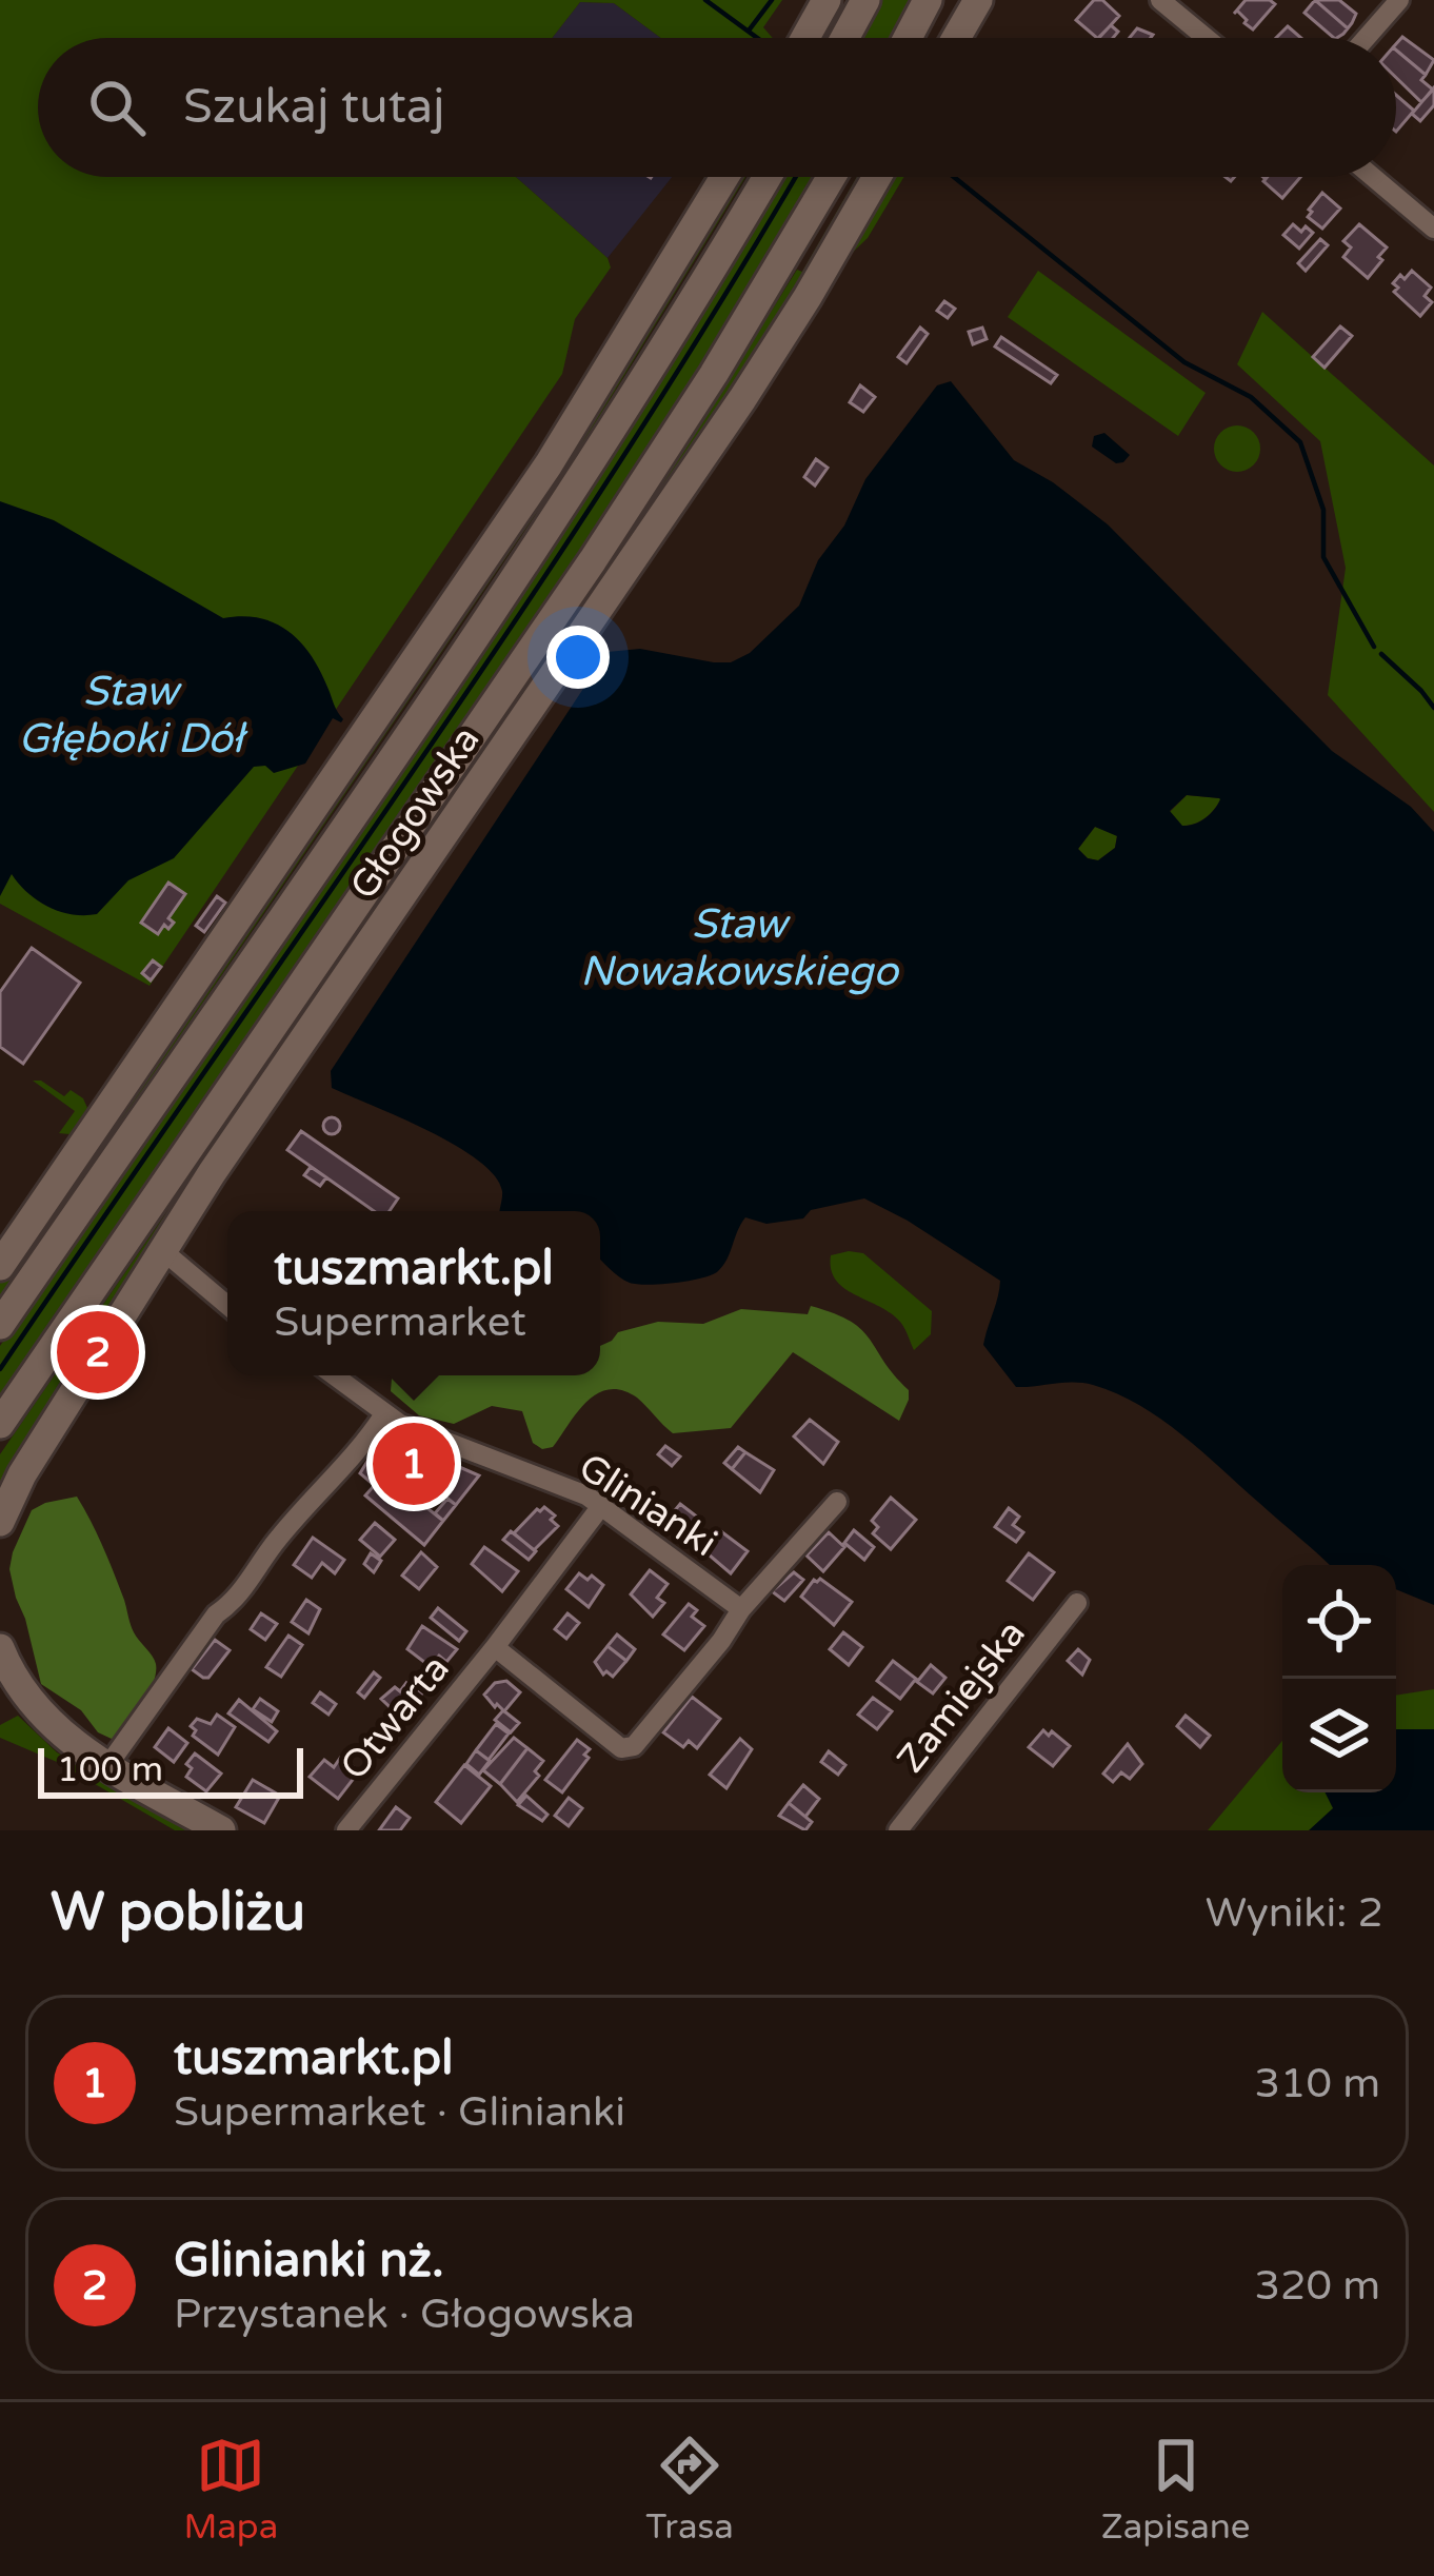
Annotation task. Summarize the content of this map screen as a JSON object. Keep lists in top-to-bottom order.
{
  "streets": {
    "street": [
      "Głogowska",
      "Glinianki",
      "Zamiejska",
      "Otwarta"
    ]
  },
  "crossings": [
    ["Glinianki", "Otwarta"]
  ],
  "water": ["Staw Głęboki Dół", "Staw Nowakowskiego"],
  "scale_bar": "100 m",
  "page": {
    "search": "Szukaj tutaj",
    "popup": ["tuszmarkt.pl", "Supermarket"],
    "pins": ["2", "1"],
    "scale": "100 m",
    "heading": ["W pobliżu", "Wyniki: 2"],
    "list": [
      {
        "mark": "1",
        "name": "tuszmarkt.pl",
        "note": "Supermarket · Glinianki",
        "value": "310 m"
      },
      {
        "mark": "2",
        "name": "Glinianki nż.",
        "note": "Przystanek · Głogowska",
        "value": "320 m"
      }
    ],
    "nav": ["Mapa", "Trasa", "Zapisane"]
  }
}
